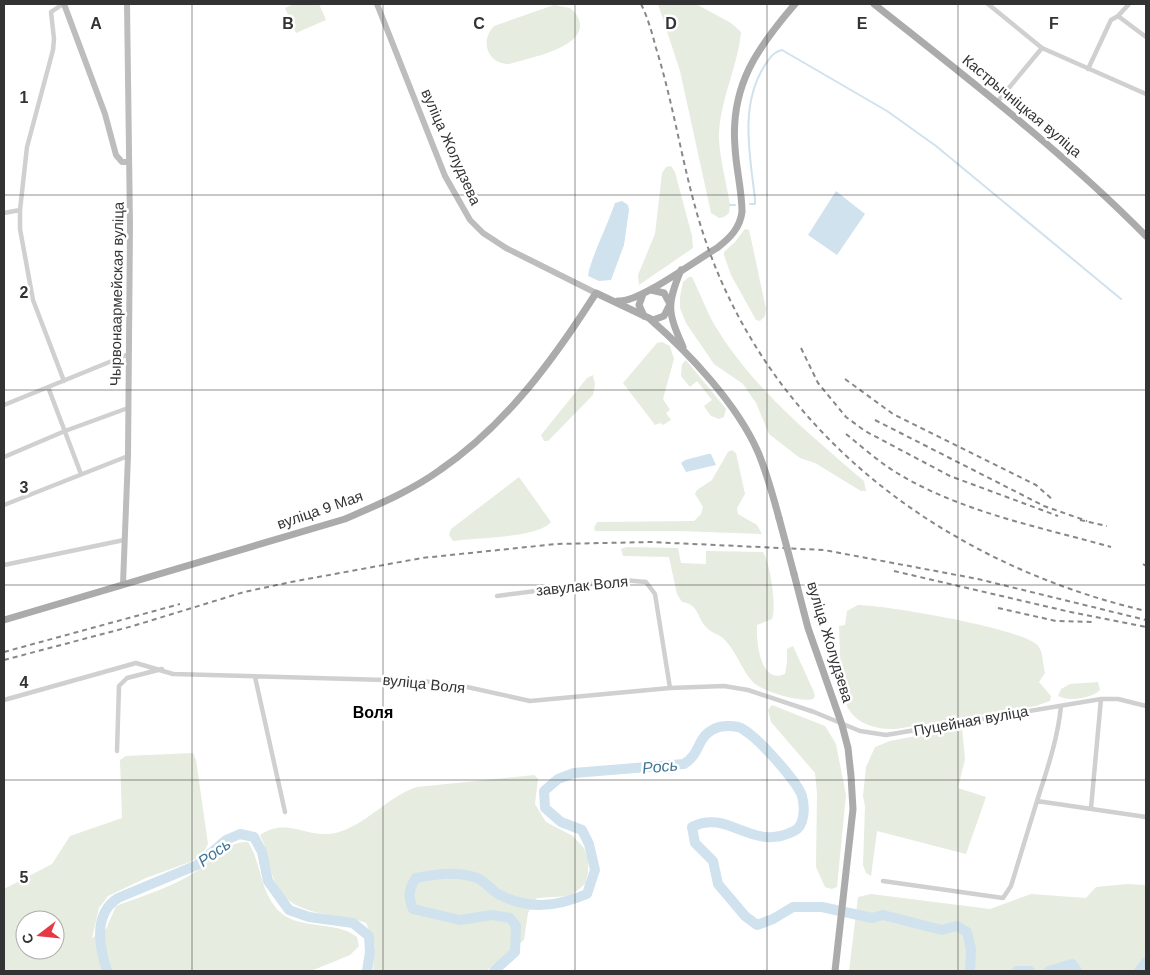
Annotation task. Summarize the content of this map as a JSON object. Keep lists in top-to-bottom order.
{
  "streets": {
    "main road": ["Кастрычніцкая вуліца", "вуліца Жолудзева", "вуліца 9 Мая"],
    "street": [
      "Чырвонаармейская вуліца",
      "завулак Воля",
      "вуліца Воля",
      "Пуцейная вуліца"
    ]
  },
  "crossings": [
    ["вуліца Жолудзева", "вуліца 9 Мая"],
    ["вуліца Жолудзева", "вуліца Воля"],
    ["вуліца Жолудзева", "Пуцейная вуліца"],
    ["Чырвонаармейская вуліца", "вуліца 9 Мая"],
    ["завулак Воля", "вуліца Воля"],
    ["вуліца Воля", "Пуцейная вуліца"]
  ],
  "districts": ["Воля"],
  "water": ["Рось"],
  "north": "left",
  "grid": {
    "columns": [
      "A",
      "B",
      "C",
      "D",
      "E",
      "F"
    ],
    "rows": [
      "1",
      "2",
      "3",
      "4",
      "5"
    ]
  }
}
